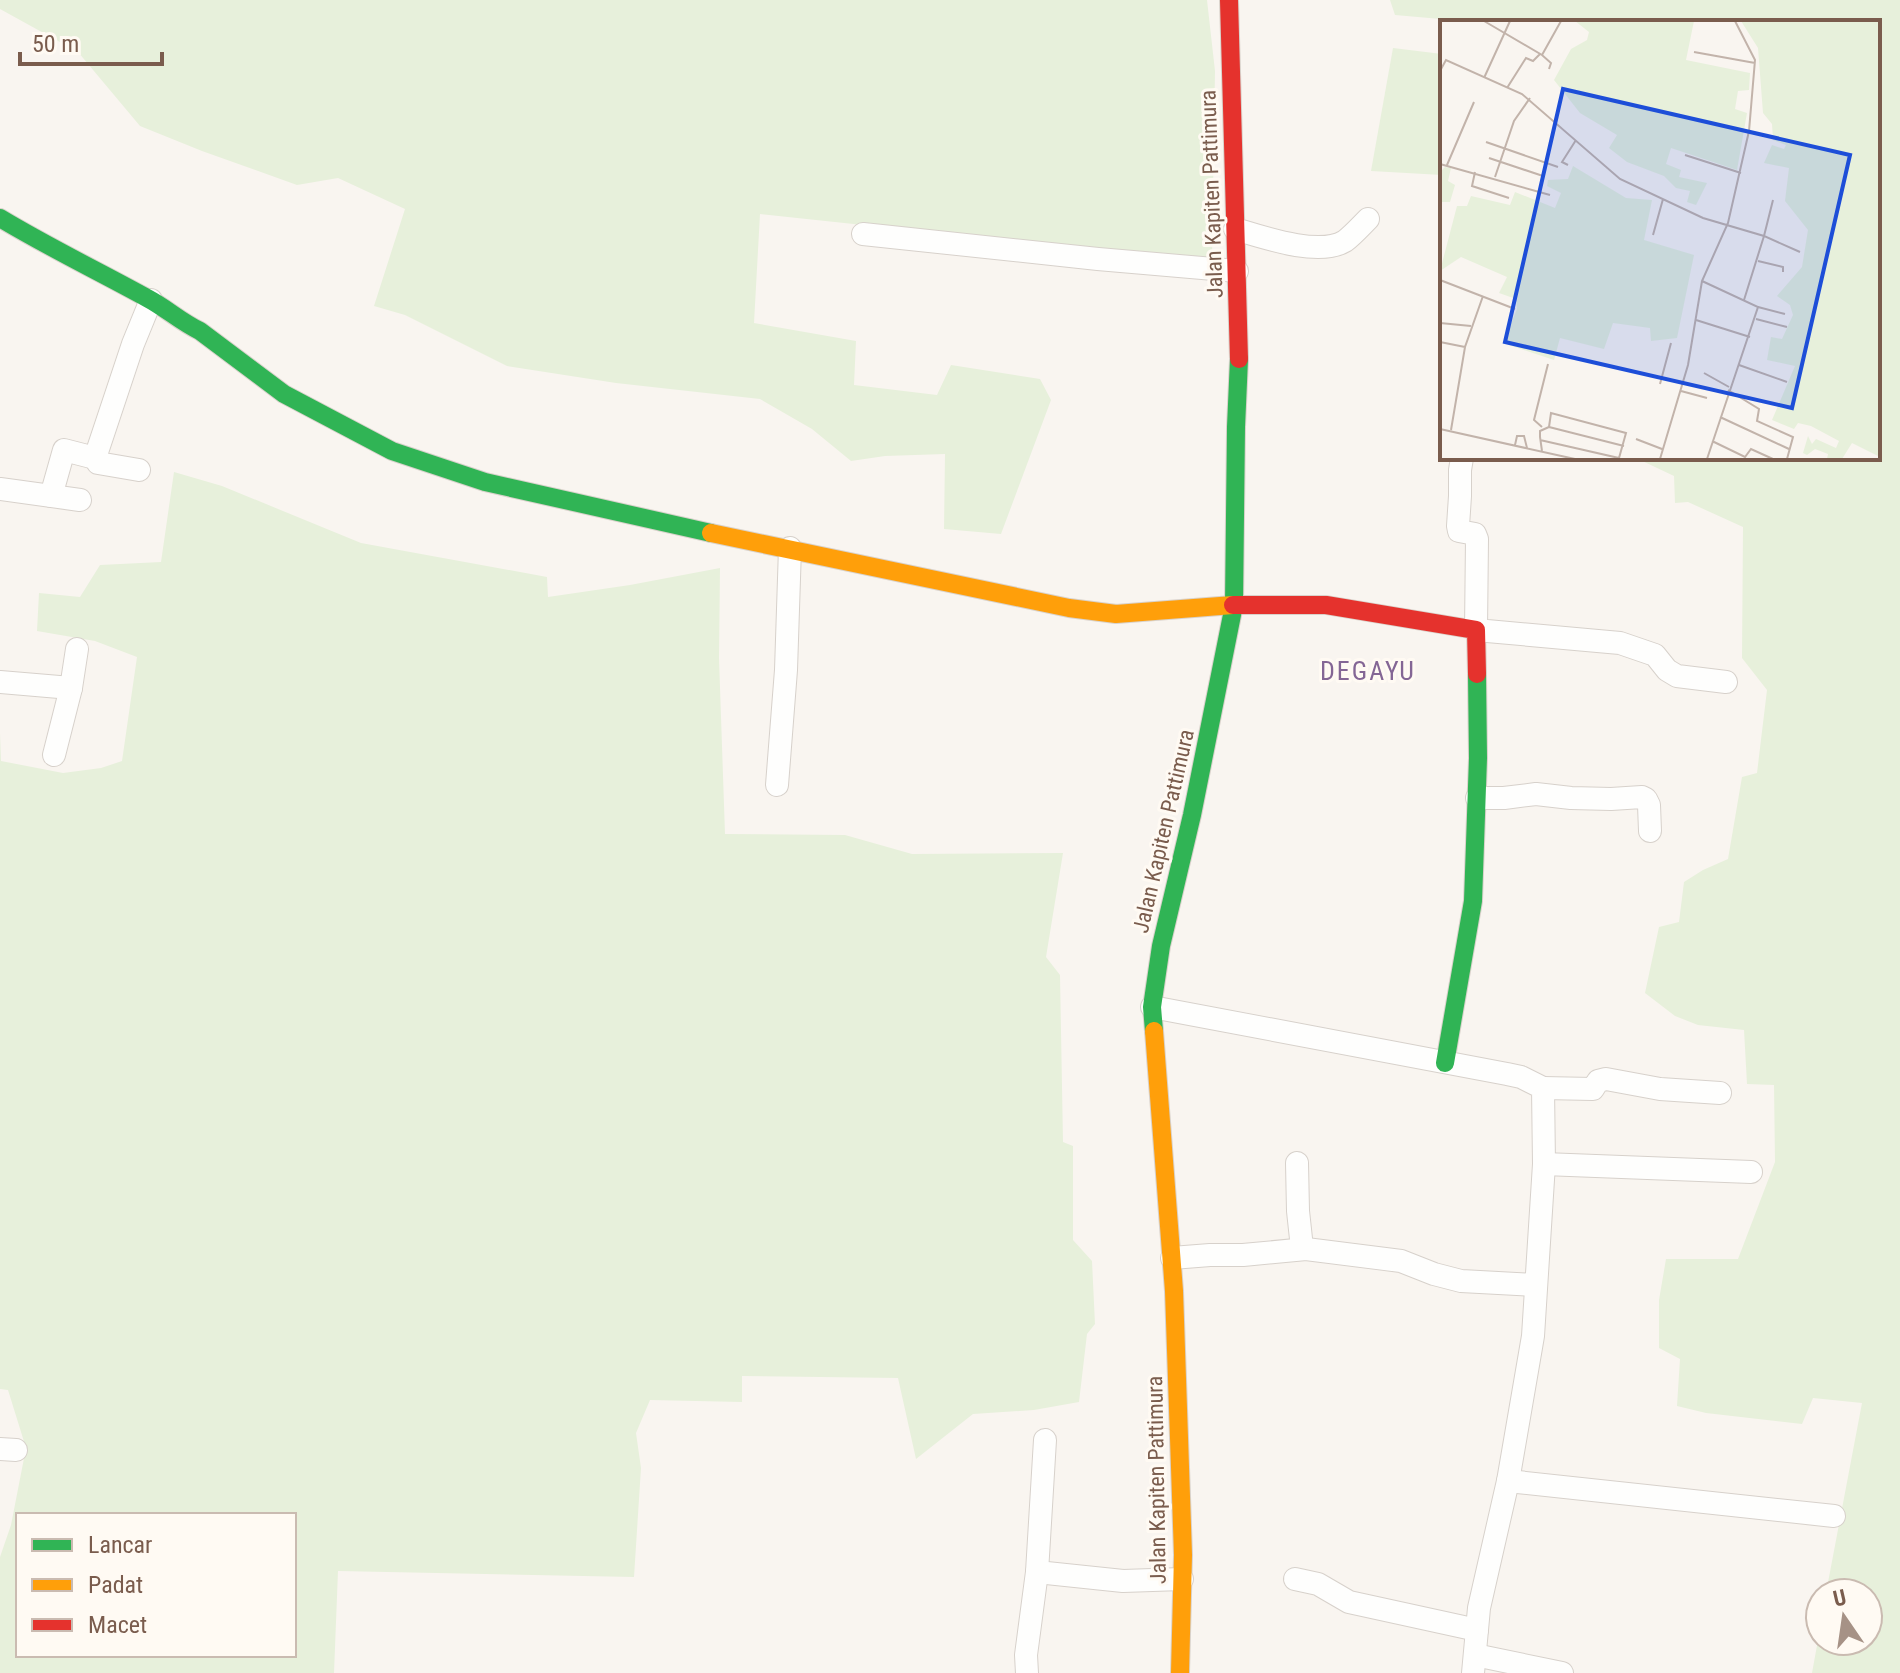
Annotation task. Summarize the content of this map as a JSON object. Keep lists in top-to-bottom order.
{
  "streets": {
    "street": ["Jalan Kapiten Pattimura"]
  },
  "districts": ["DEGAYU"],
  "legend": ["Lancar", "Padat", "Macet"],
  "scale_bar": "50 m",
  "north": "top"
}
